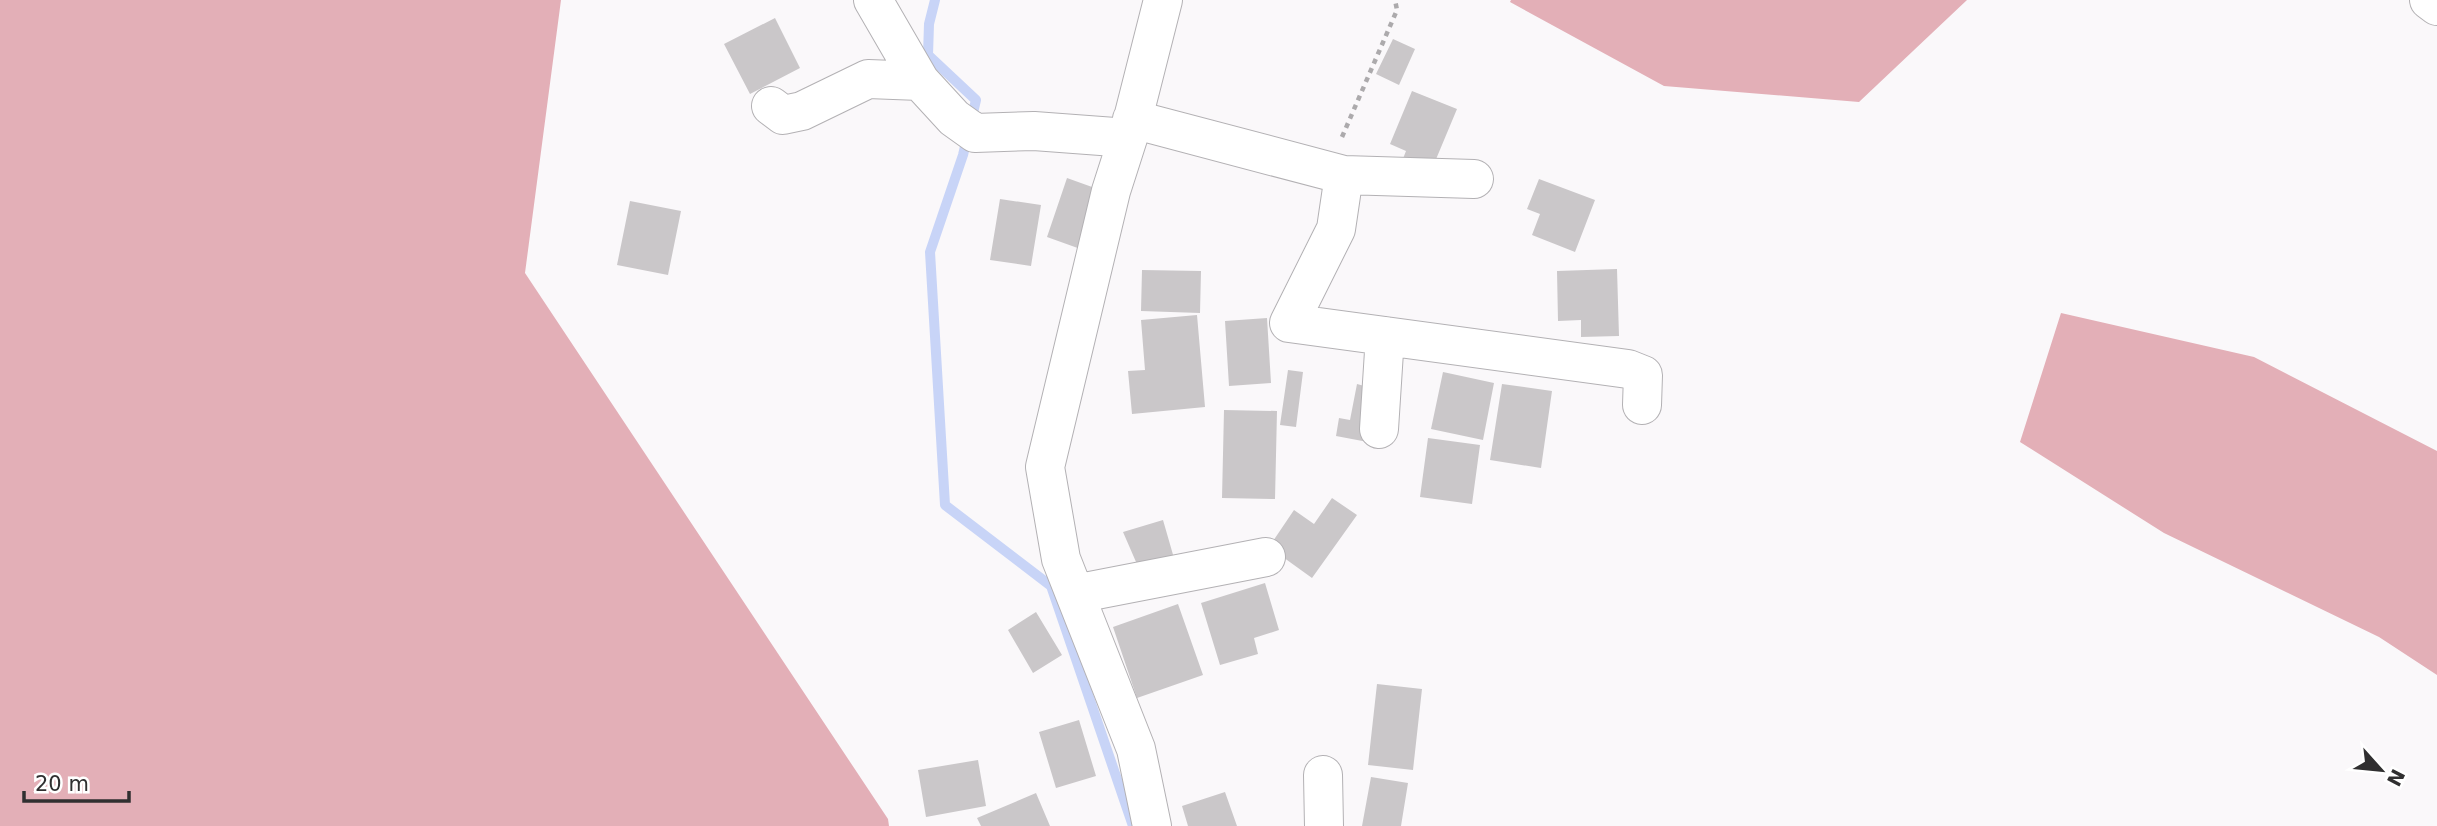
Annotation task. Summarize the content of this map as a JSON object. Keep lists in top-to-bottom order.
{
  "scale_bar": "20 m",
  "north": "bottom right"
}
